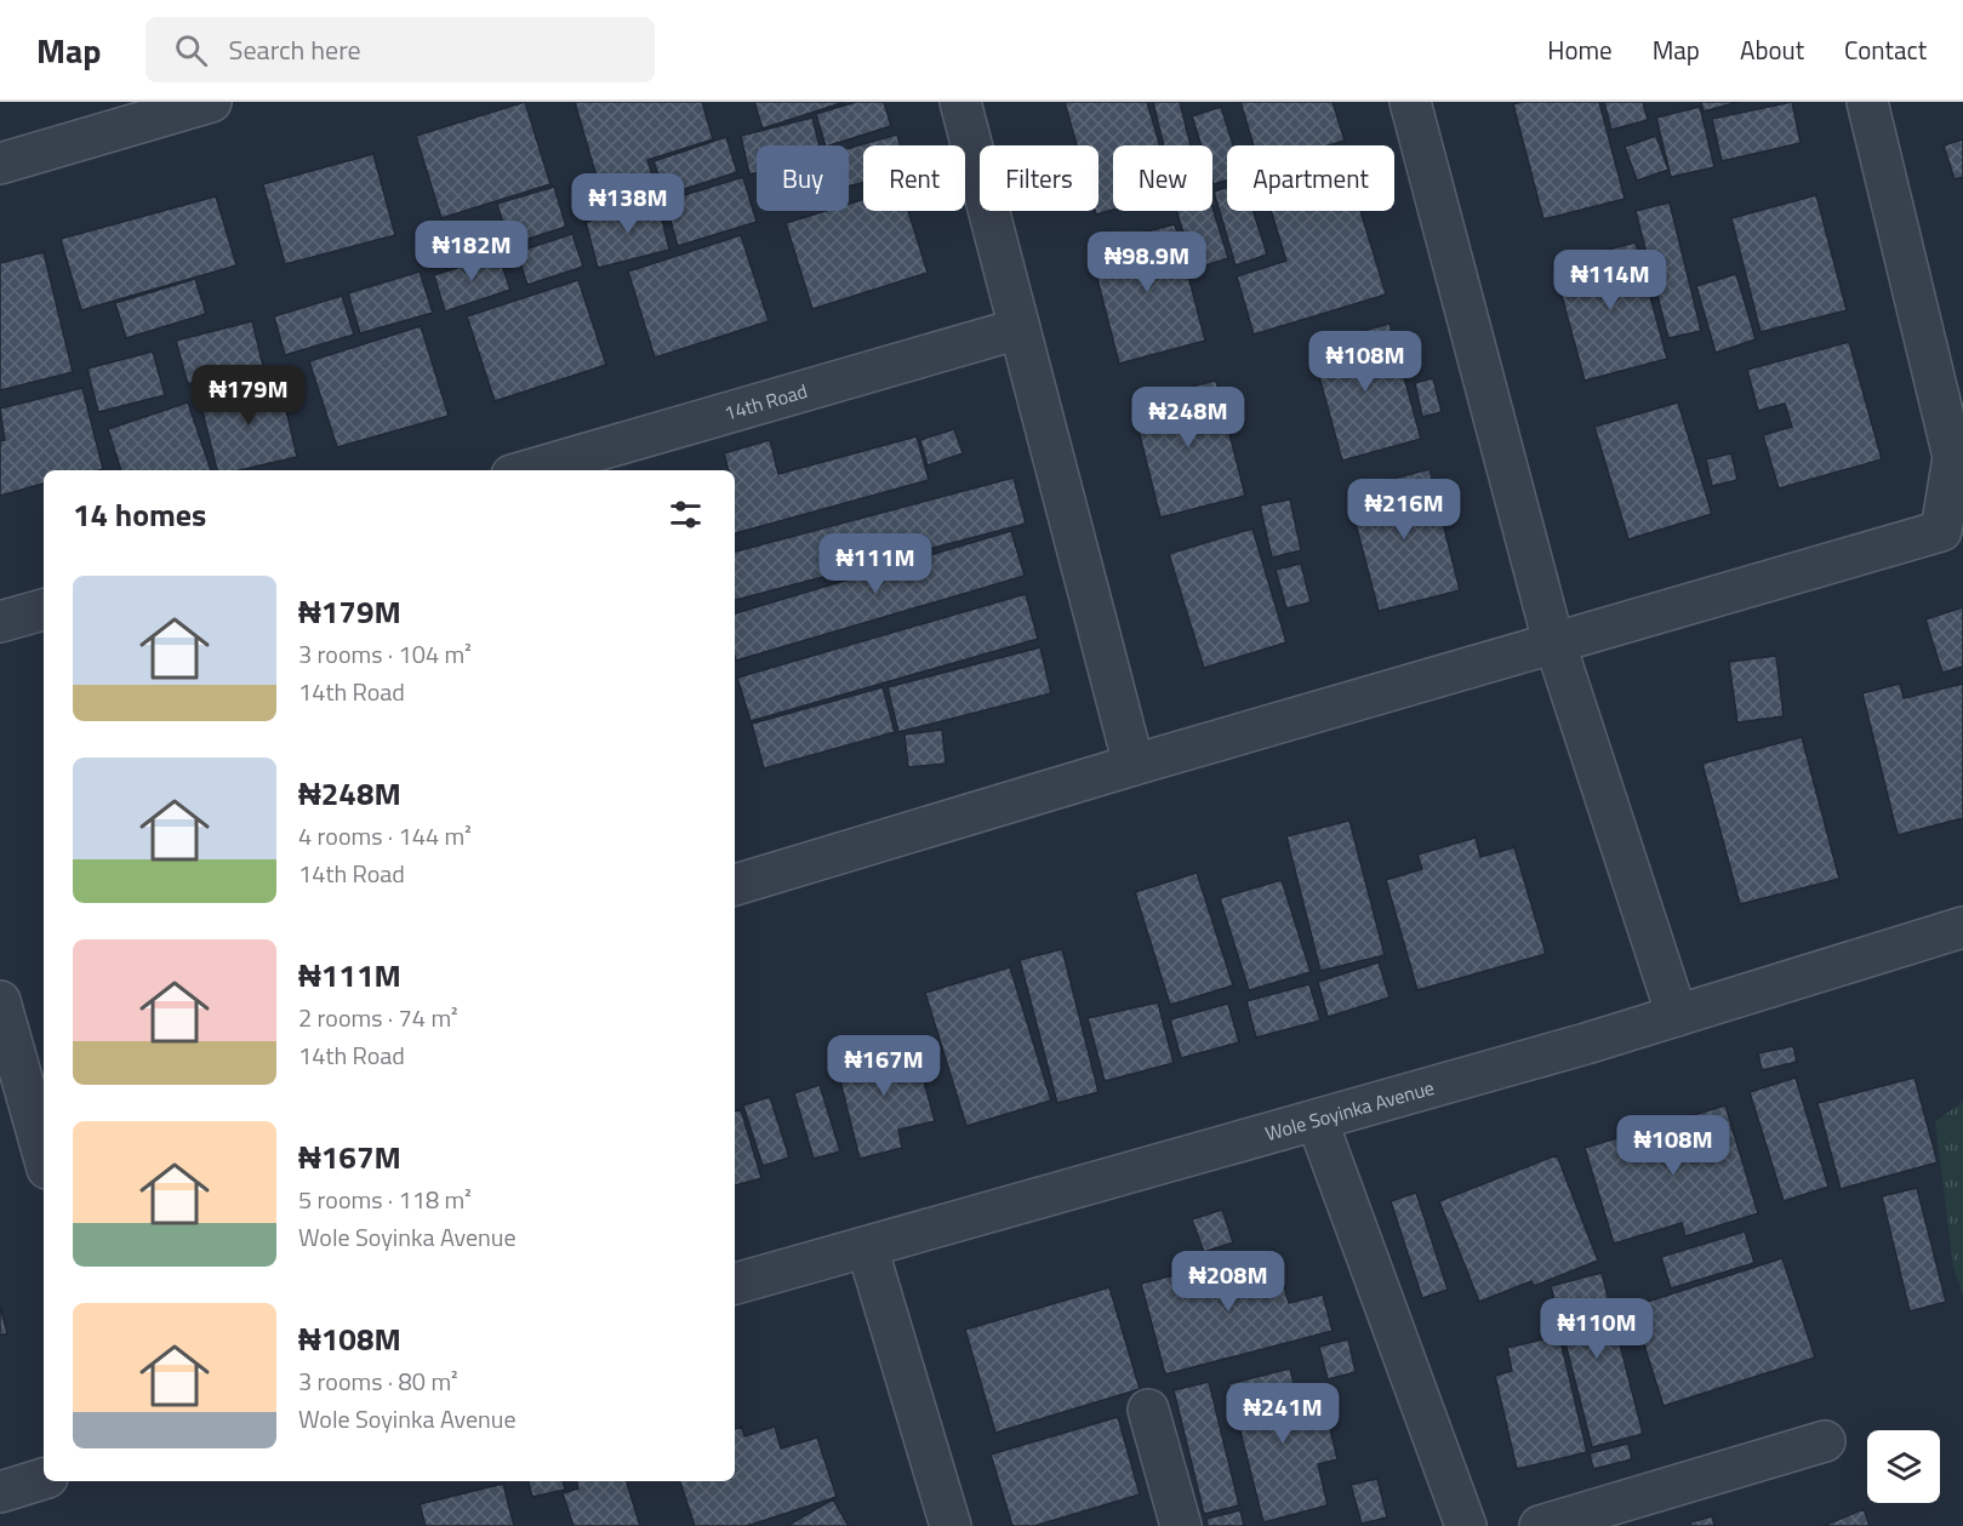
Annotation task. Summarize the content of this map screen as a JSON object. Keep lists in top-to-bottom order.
{
  "streets": {
    "street": ["14th Road", "Wole Soyinka Avenue"]
  },
  "page": {
    "header": "Map",
    "search": "Search here",
    "nav": [
      "Home",
      "Map",
      "About",
      "Contact"
    ],
    "chip": [
      "Buy",
      "Rent",
      "Filters",
      "New",
      "Apartment"
    ],
    "price": [
      "₦138M",
      "₦182M",
      "₦98.9M",
      "₦114M",
      "₦108M",
      "₦179M",
      "₦248M",
      "₦216M",
      "₦111M",
      "₦167M",
      "₦108M",
      "₦208M",
      "₦110M",
      "₦241M"
    ],
    "heading": "14 homes",
    "list": [
      {
        "name": "₦179M",
        "note": "3 rooms · 104 m² · 14th Road"
      },
      {
        "name": "₦248M",
        "note": "4 rooms · 144 m² · 14th Road"
      },
      {
        "name": "₦111M",
        "note": "2 rooms · 74 m² · 14th Road"
      },
      {
        "name": "₦167M",
        "note": "5 rooms · 118 m² · Wole Soyinka Avenue"
      },
      {
        "name": "₦108M",
        "note": "3 rooms · 80 m² · Wole Soyinka Avenue"
      }
    ]
  }
}
